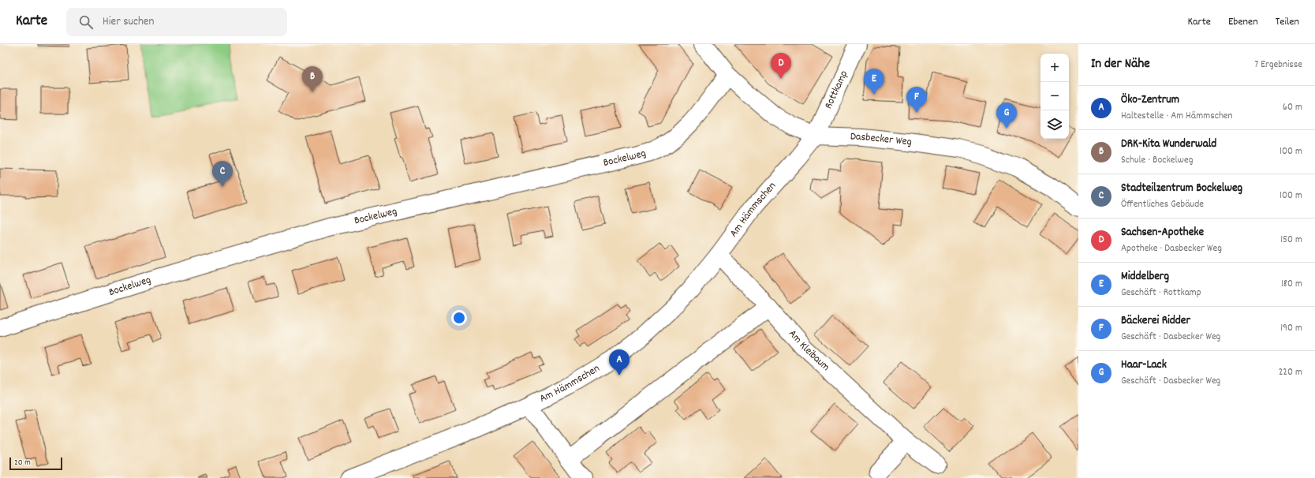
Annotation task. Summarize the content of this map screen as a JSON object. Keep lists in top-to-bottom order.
{
  "streets": {
    "street": [
      "Rottkamp",
      "Dasbecker Weg",
      "Bockelweg",
      "Am Hämmschen",
      "Am Kleibaum"
    ]
  },
  "crossings": [
    ["Rottkamp", "Dasbecker Weg"],
    ["Rottkamp", "Am Hämmschen"],
    ["Dasbecker Weg", "Bockelweg"],
    ["Dasbecker Weg", "Am Hämmschen"],
    ["Am Hämmschen", "Am Kleibaum"]
  ],
  "scale_bar": "20 m",
  "page": {
    "header": "Karte",
    "search": "Hier suchen",
    "nav": ["Karte", "Ebenen", "Teilen"],
    "heading": ["In der Nähe", "7 Ergebnisse"],
    "pins": [
      "D",
      "B",
      "E",
      "F",
      "G",
      "C",
      "A"
    ],
    "map_buttons": ["+", "−"],
    "list": [
      {
        "mark": "A",
        "name": "Öko-Zentrum",
        "note": "Haltestelle · Am Hämmschen",
        "value": "60 m"
      },
      {
        "mark": "B",
        "name": "DRK-Kita Wunderwald",
        "note": "Schule · Bockelweg",
        "value": "100 m"
      },
      {
        "mark": "C",
        "name": "Stadteilzentrum Bockelweg",
        "note": "Öffentliches Gebäude",
        "value": "100 m"
      },
      {
        "mark": "D",
        "name": "Sachsen-Apotheke",
        "note": "Apotheke · Dasbecker Weg",
        "value": "150 m"
      },
      {
        "mark": "E",
        "name": "Middelberg",
        "note": "Geschäft · Rottkamp",
        "value": "180 m"
      },
      {
        "mark": "F",
        "name": "Bäckerei Ridder",
        "note": "Geschäft · Dasbecker Weg",
        "value": "190 m"
      },
      {
        "mark": "G",
        "name": "Haar-Lack",
        "note": "Geschäft · Dasbecker Weg",
        "value": "220 m"
      }
    ],
    "scale": "20 m"
  }
}
